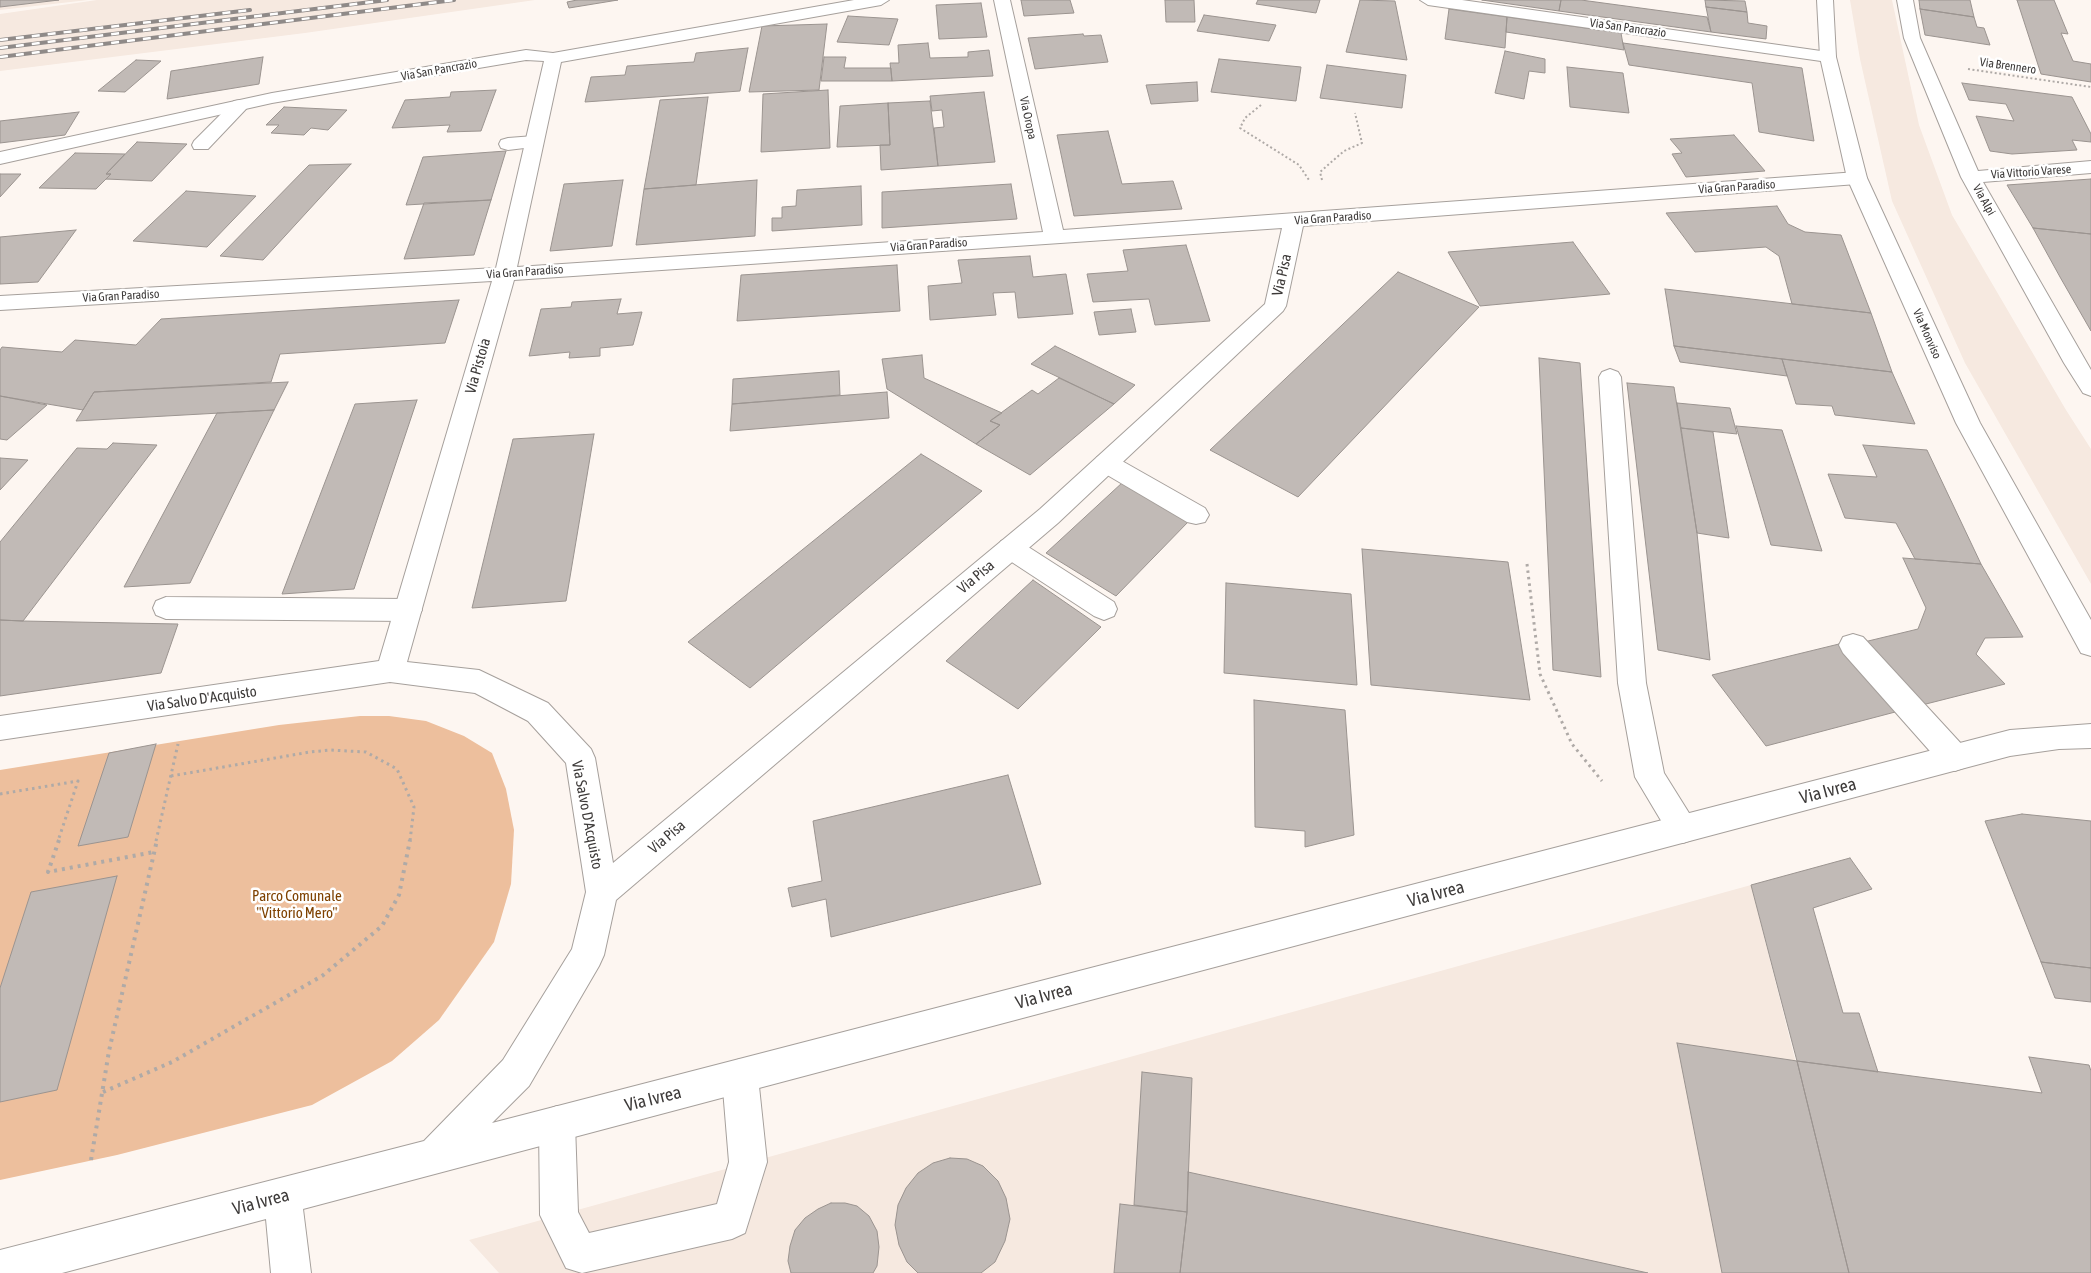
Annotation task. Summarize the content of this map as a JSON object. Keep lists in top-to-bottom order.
{
  "streets": {
    "street": [
      "Via San Pancrazio",
      "Via Oropa",
      "Via Vittorio Varese",
      "Via Gran Paradiso",
      "Via Alpi",
      "Via Pisa",
      "Via Monviso",
      "Via Pistoia",
      "Via Salvo D'Acquisto",
      "Via Ivrea"
    ],
    "path": ["Via Brennero"]
  },
  "crossings": [
    ["Via San Pancrazio", "Via Monviso"],
    ["Via San Pancrazio", "Via Pistoia"],
    ["Via Brennero", "Via Alpi"],
    ["Via Oropa", "Via Gran Paradiso"],
    ["Via Vittorio Varese", "Via Alpi"],
    ["Via Gran Paradiso", "Via Pisa"],
    ["Via Gran Paradiso", "Via Monviso"],
    ["Via Gran Paradiso", "Via Pistoia"],
    ["Via Pisa", "Via Salvo D'Acquisto"],
    ["Via Pistoia", "Via Salvo D'Acquisto"],
    ["Via Salvo D'Acquisto", "Via Ivrea"]
  ],
  "parks": ["Parco Comunale \"Vittorio Mero\""]
}
